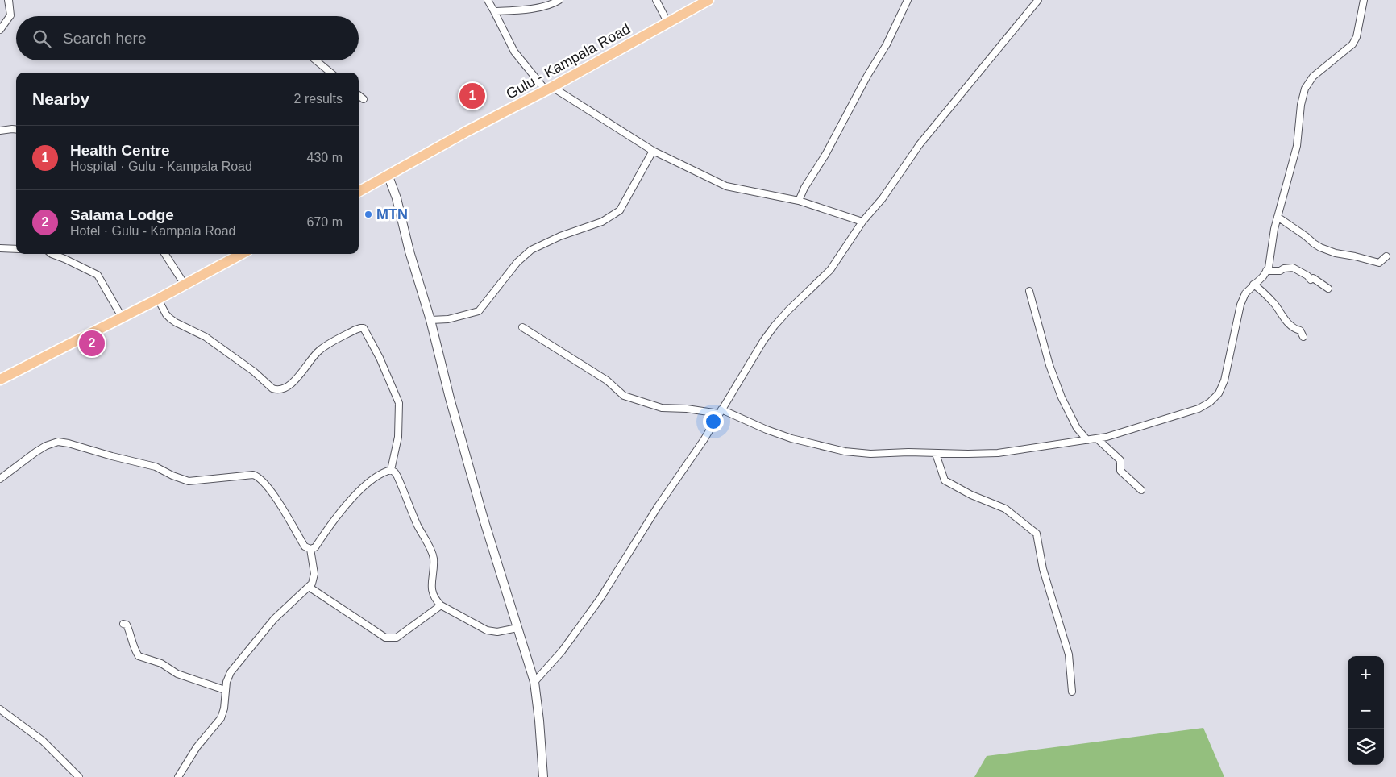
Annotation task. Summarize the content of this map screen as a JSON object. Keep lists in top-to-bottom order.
{
  "streets": {
    "main road": ["Gulu - Kampala Road"]
  },
  "places": ["MTN"],
  "page": {
    "search": "Search here",
    "heading": ["Nearby", "2 results"],
    "pins": ["1", "2"],
    "list": [
      {
        "mark": "1",
        "name": "Health Centre",
        "note": "Hospital · Gulu - Kampala Road",
        "value": "430 m"
      },
      {
        "mark": "2",
        "name": "Salama Lodge",
        "note": "Hotel · Gulu - Kampala Road",
        "value": "670 m"
      }
    ],
    "map_buttons": ["+", "−"]
  }
}
